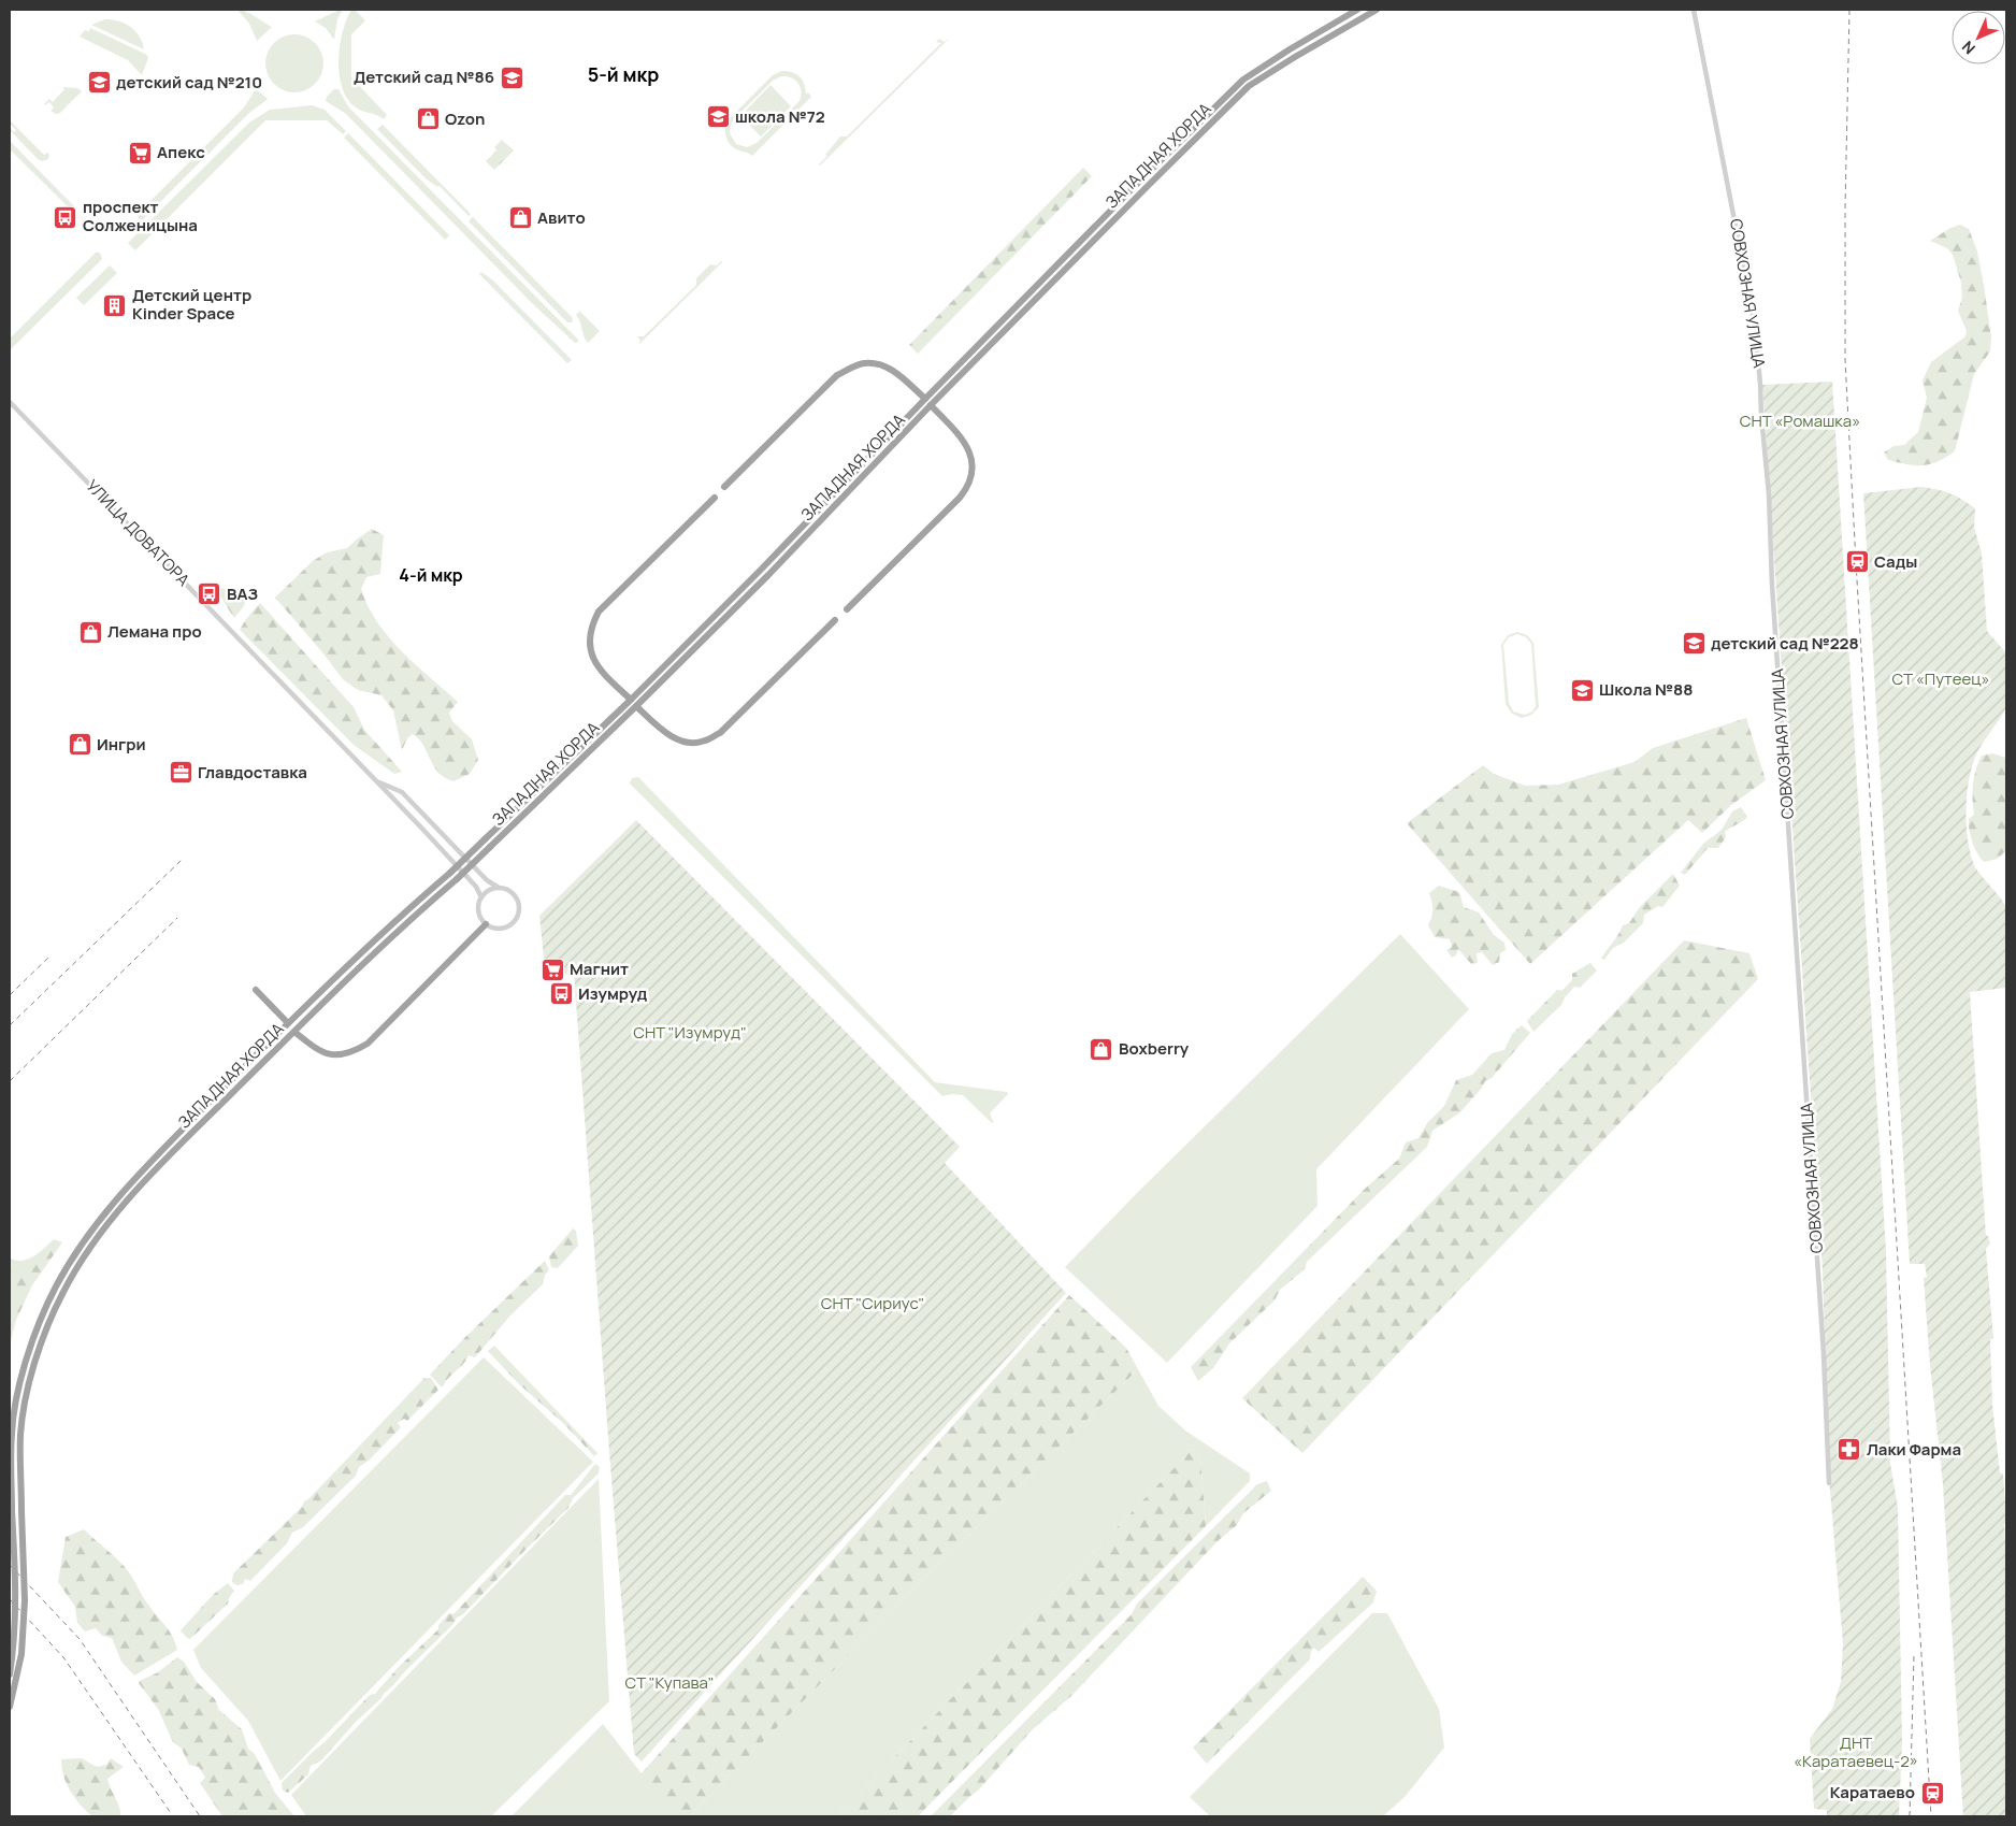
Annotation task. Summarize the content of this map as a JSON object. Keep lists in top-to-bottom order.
{
  "streets": {
    "highway": ["ЗАПАДНАЯ ХОРДА"],
    "street": ["СОВХОЗНАЯ УЛИЦА", "УЛИЦА ДОВАТОРА"]
  },
  "districts": ["5-й мкр", "4-й мкр"],
  "parks": [
    "СНТ «Ромашка»",
    "СТ «Путеец»",
    "СНТ \"Изумруд\"",
    "СНТ \"Сириус\"",
    "СТ \"Купава\"",
    "ДНТ «Каратаевец-2»"
  ],
  "places": {
    "school or university": [
      "Детский сад №86",
      "детский сад №210",
      "школа №72",
      "детский сад №228",
      "Школа №88"
    ],
    "shop": [
      "Ozon",
      "Авито",
      "Лемана про",
      "Ингри",
      "Boxberry"
    ],
    "supermarket": ["Апекс", "Магнит"],
    "bus stop": ["проспект Солженицына", "ВАЗ", "Изумруд"],
    "building": ["Детский центр Kinder Space"],
    "station": ["Сады", "Каратаево"],
    "office": ["Главдоставка"],
    "pharmacy": ["Лаки Фарма"]
  },
  "north": "bottom left"
}
